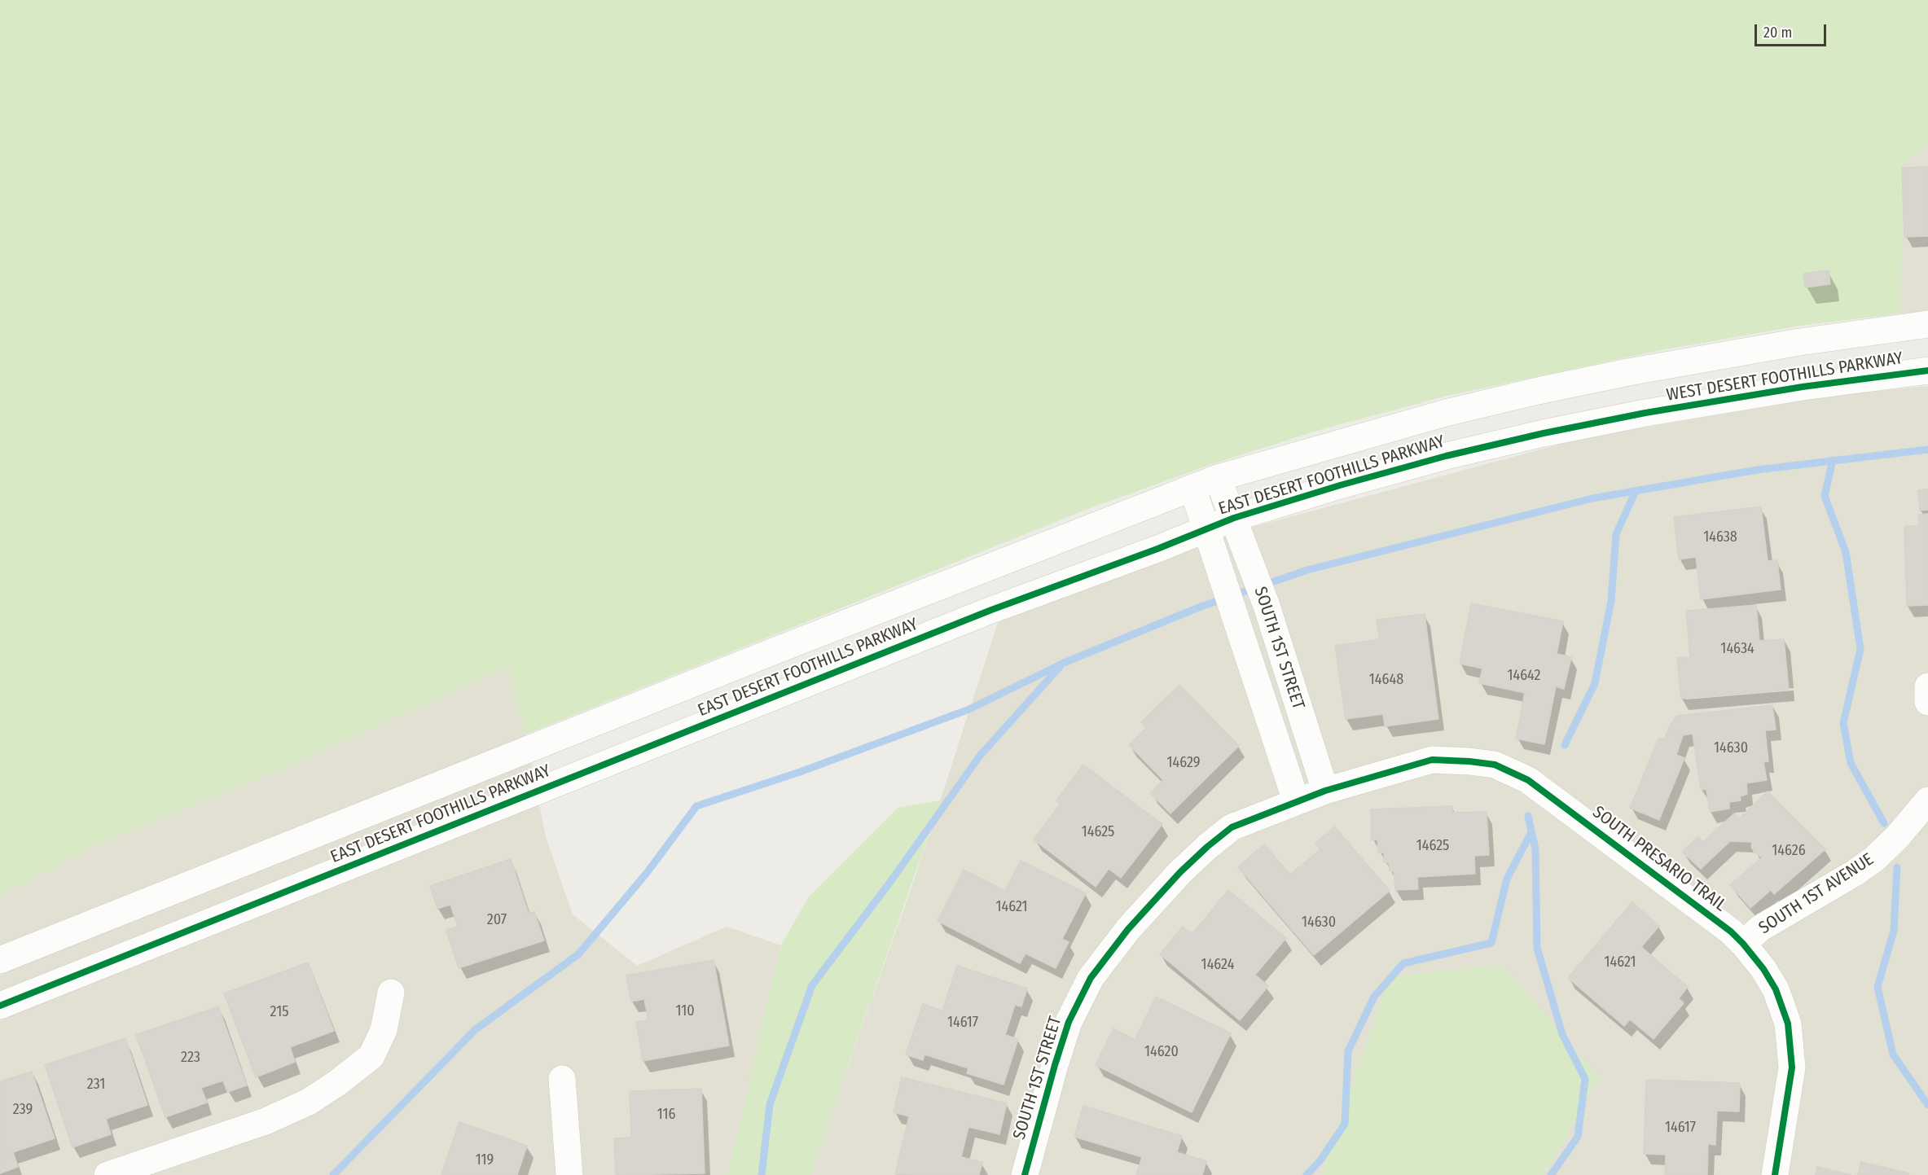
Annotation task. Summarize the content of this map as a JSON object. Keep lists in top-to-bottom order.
{
  "streets": {
    "street": [
      "WEST DESERT FOOTHILLS PARKWAY",
      "EAST DESERT FOOTHILLS PARKWAY",
      "SOUTH 1ST STREET",
      "SOUTH PRESARIO TRAIL",
      "SOUTH 1ST AVENUE"
    ]
  },
  "crossings": [
    ["WEST DESERT FOOTHILLS PARKWAY", "EAST DESERT FOOTHILLS PARKWAY"],
    ["EAST DESERT FOOTHILLS PARKWAY", "SOUTH 1ST STREET"],
    ["SOUTH 1ST STREET", "SOUTH PRESARIO TRAIL"],
    ["SOUTH PRESARIO TRAIL", "SOUTH 1ST AVENUE"]
  ],
  "house_numbers": [
    "14638",
    "14634",
    "14642",
    "14648",
    "14630",
    "14629",
    "14625",
    "14625",
    "14626",
    "14621",
    "207",
    "14630",
    "14621",
    "14624",
    "110",
    "215",
    "14617",
    "14620",
    "223",
    "231",
    "239",
    "116",
    "14617",
    "119"
  ],
  "scale_bar": "20 m"
}
